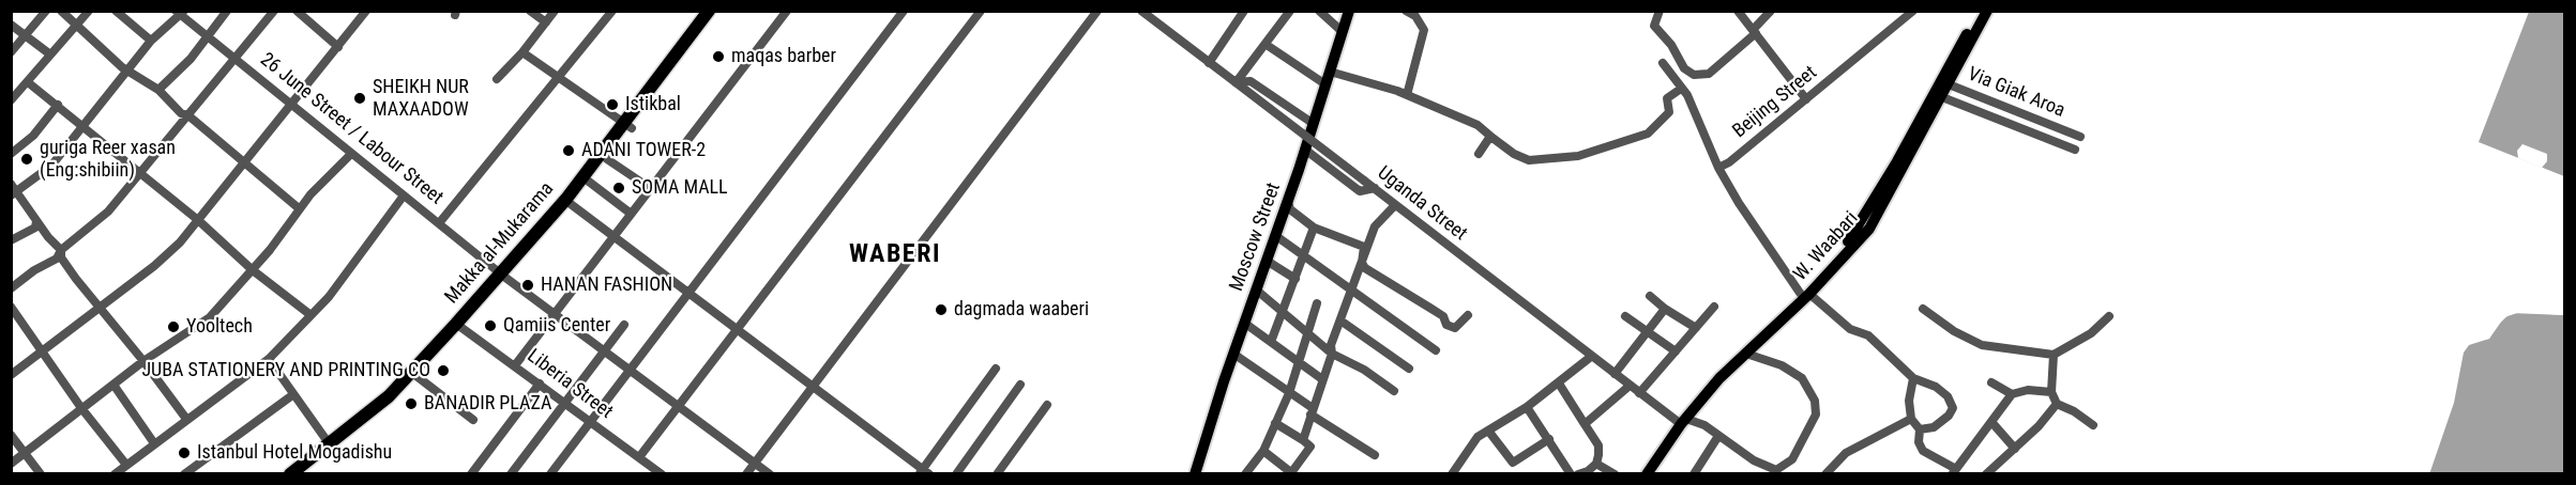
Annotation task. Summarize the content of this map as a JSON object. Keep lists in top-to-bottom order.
{
  "streets": {
    "highway": ["Makka al-Mukarama"],
    "main road": ["Moscow Street", "W. Waabari"],
    "street": [
      "Via Giak Aroa",
      "Beijing Street",
      "26 June Street / Labour Street",
      "Uganda Street",
      "Liberia Street"
    ]
  },
  "crossings": [
    ["Via Giak Aroa", "W. Waabari"],
    ["26 June Street / Labour Street", "Makka al-Mukarama"],
    ["Uganda Street", "W. Waabari"],
    ["Makka al-Mukarama", "Liberia Street"]
  ],
  "districts": ["WABERI"],
  "places": [
    "maqas barber",
    "SHEIKH NUR MAXAADOW",
    "Istikbal",
    "ADANI TOWER-2",
    "guriga Reer xasan (Eng:shibiin)",
    "SOMA MALL",
    "HANAN FASHION",
    "dagmada waaberi",
    "Qamiis Center",
    "Yooltech",
    "JUBA STATIONERY AND PRINTING CO",
    "BANADIR PLAZA",
    "Istanbul Hotel Mogadishu"
  ]
}
